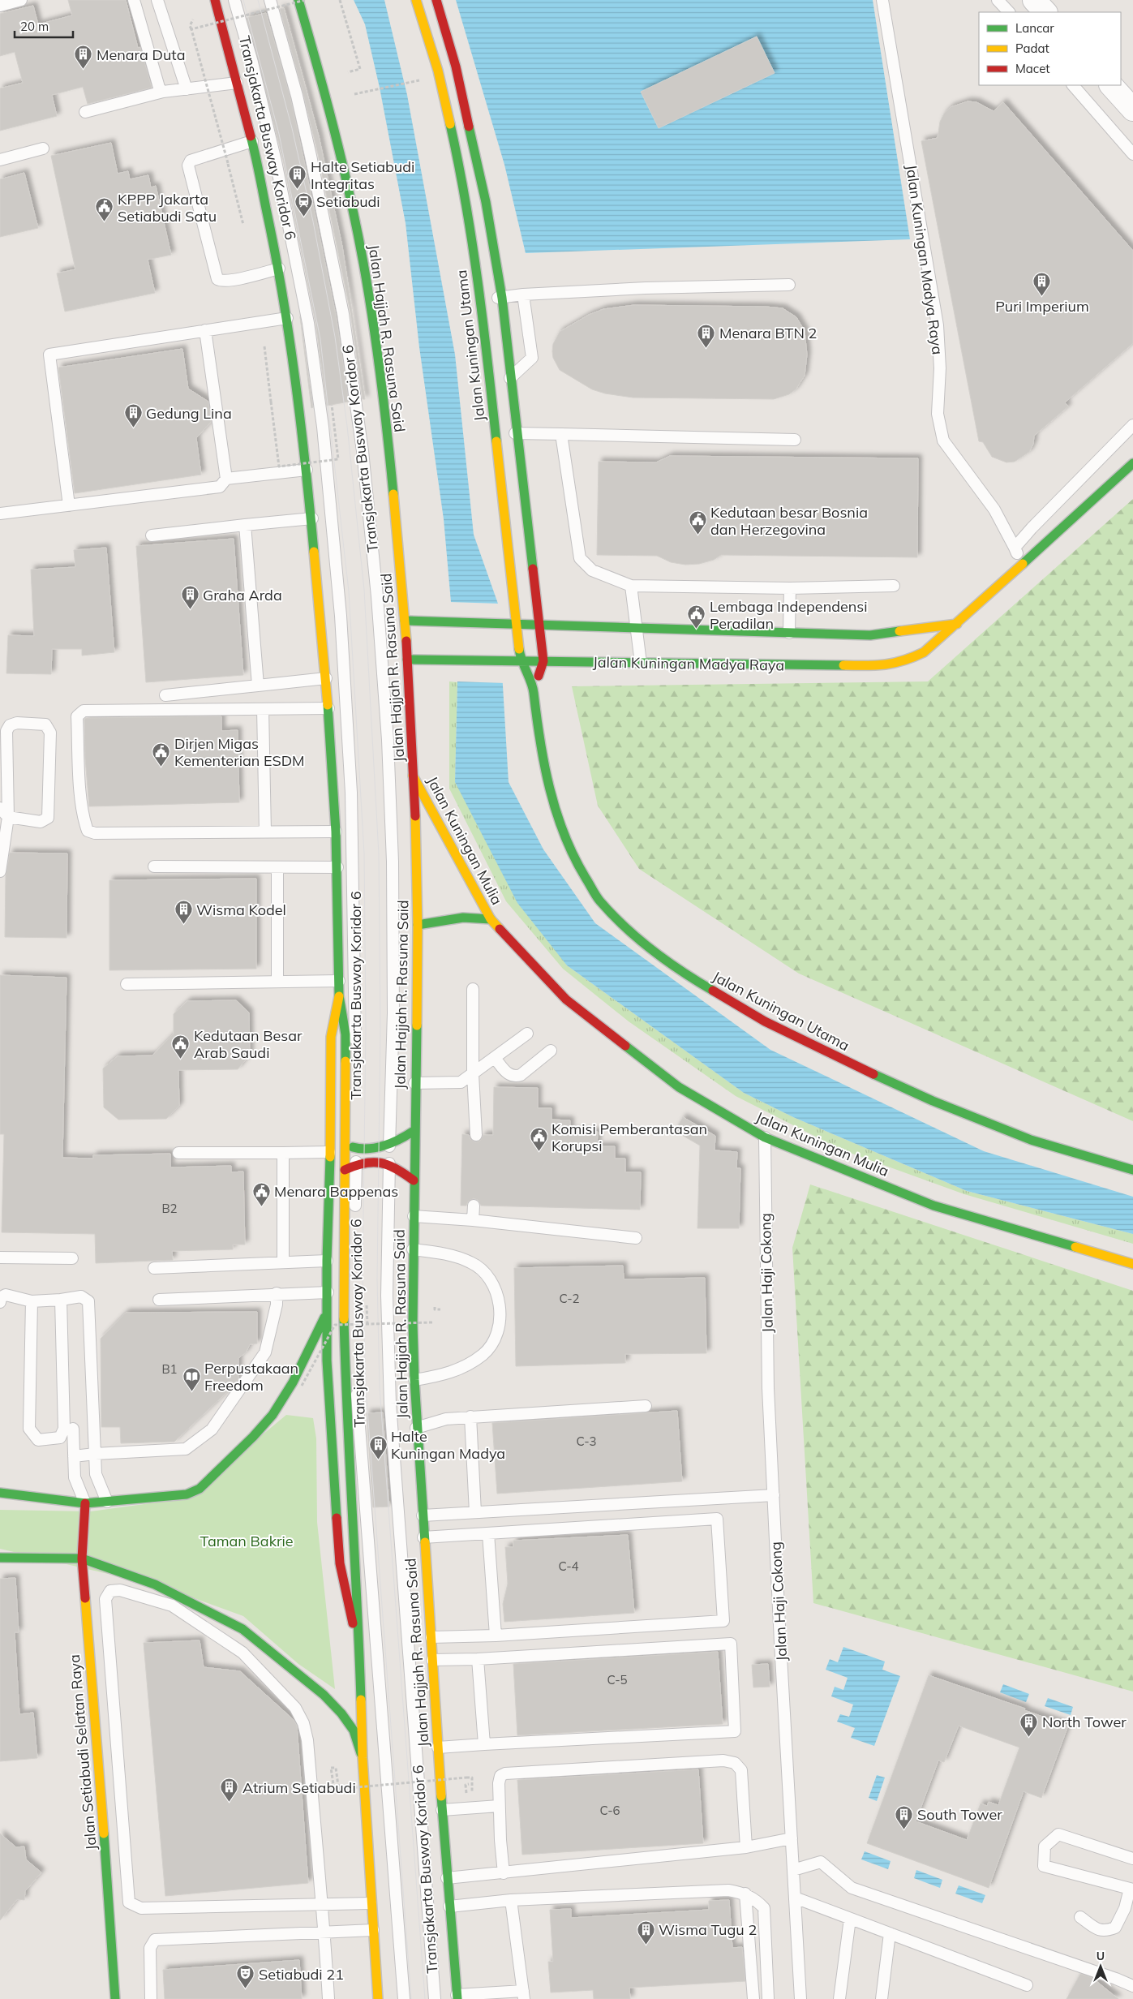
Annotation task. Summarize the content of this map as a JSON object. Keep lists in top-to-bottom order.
{
  "streets": {
    "main road": [
      "Jalan Kuningan Madya Raya",
      "Jalan Hajjah R. Rasuna Said",
      "Jalan Kuningan Utama",
      "Jalan Kuningan Mulia",
      "Jalan Setiabudi Selatan Raya"
    ],
    "lane": ["Transjakarta Busway Koridor 6", "Jalan Haji Cokong"]
  },
  "crossings": [
    ["Jalan Kuningan Madya Raya", "Jalan Hajjah R. Rasuna Said"],
    ["Jalan Kuningan Madya Raya", "Jalan Kuningan Utama"],
    ["Jalan Hajjah R. Rasuna Said", "Jalan Kuningan Mulia"],
    ["Jalan Kuningan Mulia", "Jalan Haji Cokong"]
  ],
  "parks": ["Taman Bakrie"],
  "places": {
    "building": [
      "Menara Duta",
      "Halte Setiabudi Integritas",
      "Puri Imperium",
      "Menara BTN 2",
      "Gedung Lina",
      "Graha Arda",
      "Wisma Kodel",
      "Halte Kuningan Madya",
      "North Tower",
      "Atrium Setiabudi",
      "South Tower",
      "Wisma Tugu 2"
    ],
    "station": ["Setiabudi"],
    "public building": [
      "KPPP Jakarta Setiabudi Satu",
      "Kedutaan besar Bosnia dan Herzegovina",
      "Lembaga Independensi Peradilan",
      "Dirjen Migas Kementerian ESDM",
      "Kedutaan Besar Arab Saudi",
      "Komisi Pemberantasan Korupsi",
      "Menara Bappenas"
    ],
    "library": ["Perpustakaan Freedom"],
    "theatre": ["Setiabudi 21"]
  },
  "house_numbers": [
    "B2",
    "C-2",
    "B1",
    "C-3",
    "C-4",
    "C-5",
    "C-6"
  ],
  "legend": ["Lancar", "Padat", "Macet"],
  "scale_bar": "20 m",
  "north": "top"
}
